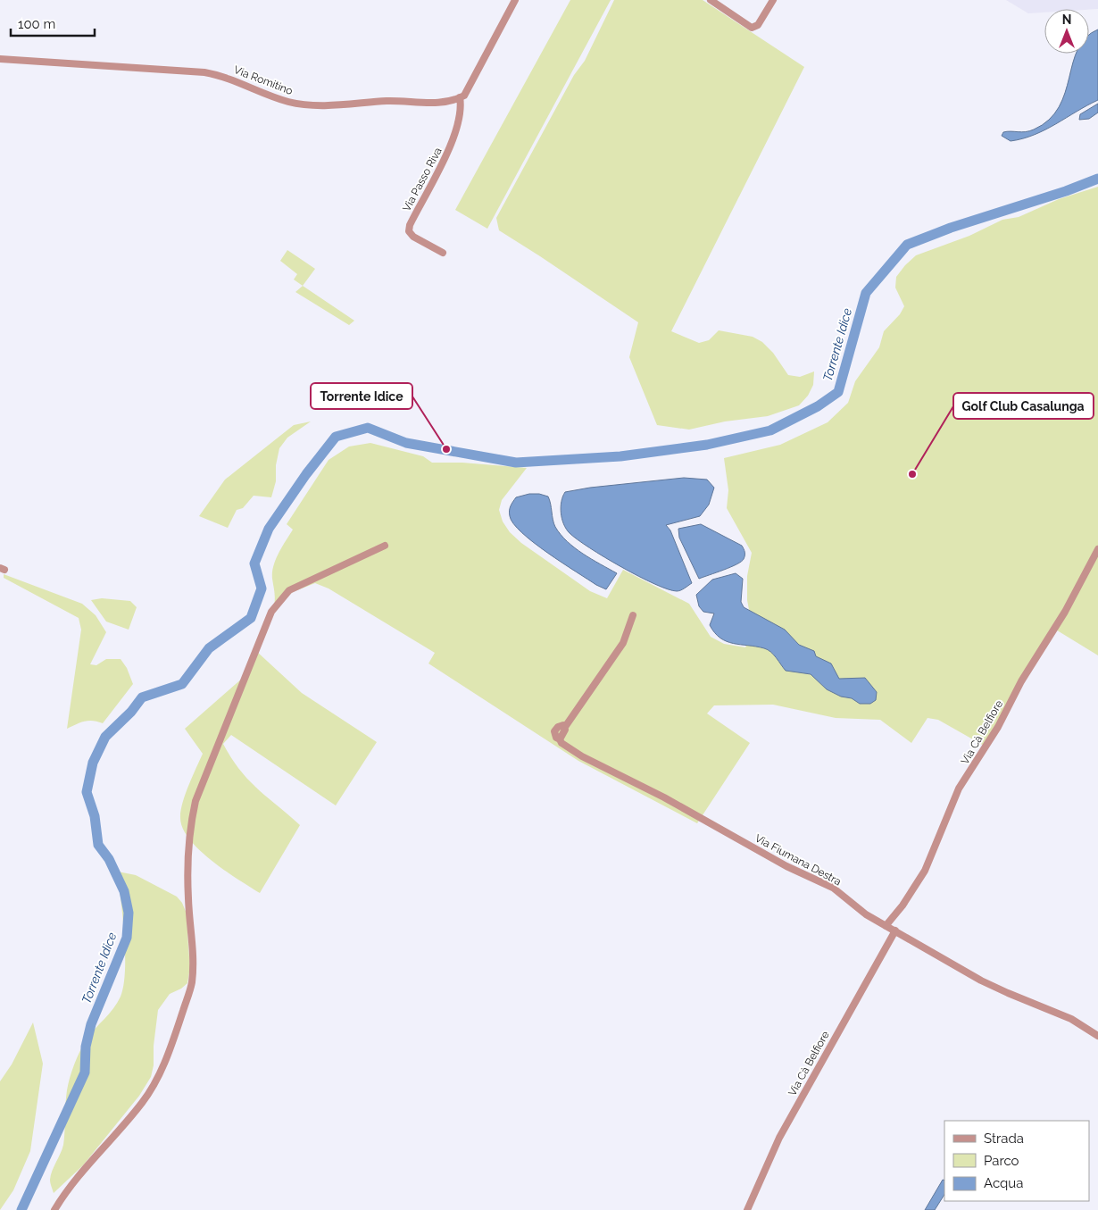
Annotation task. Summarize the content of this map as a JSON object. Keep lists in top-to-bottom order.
{
  "streets": {
    "street": [
      "Via Romitino",
      "Via Passo Riva",
      "Via Cà Belfiore",
      "Via Fiumana Destra"
    ]
  },
  "crossings": [
    ["Via Romitino", "Via Passo Riva"],
    ["Via Cà Belfiore", "Via Fiumana Destra"]
  ],
  "water": ["Torrente Idice"],
  "places": ["Torrente Idice", "Golf Club Casalunga"],
  "legend": ["Strada", "Parco", "Acqua"],
  "scale_bar": "100 m",
  "north": "top"
}
